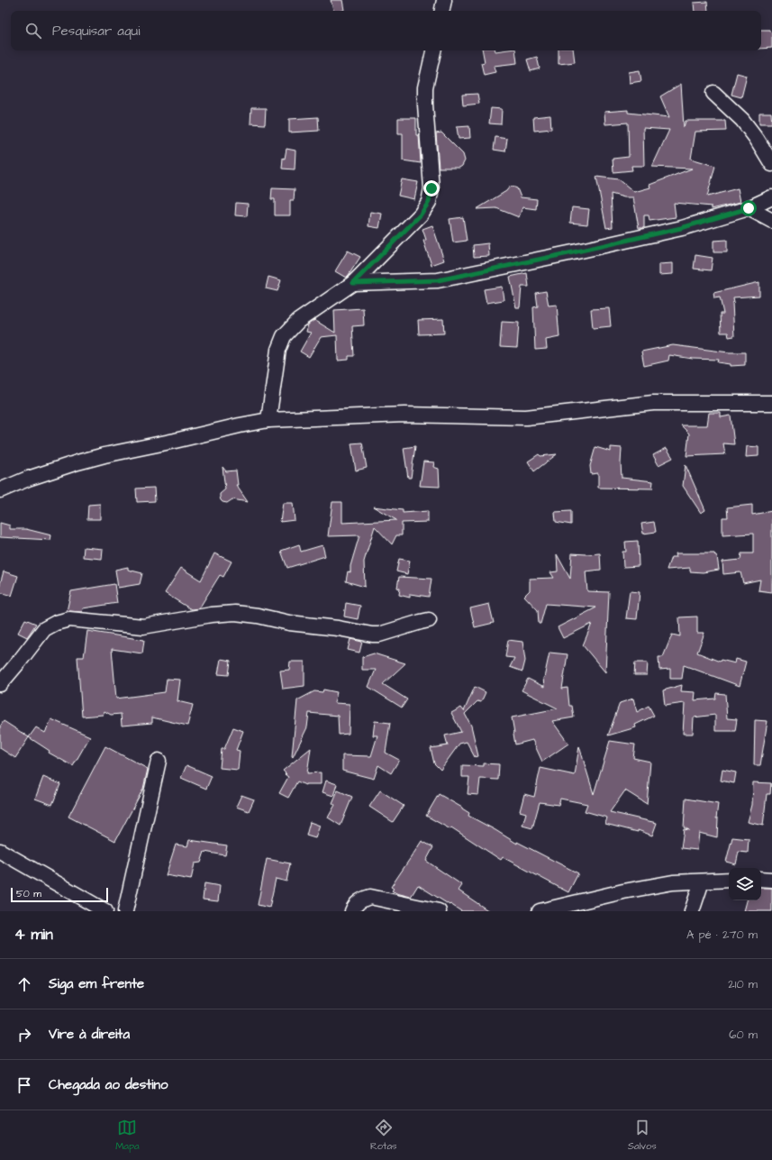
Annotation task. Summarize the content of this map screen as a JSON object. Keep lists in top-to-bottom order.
{
  "scale_bar": "50 m",
  "page": {
    "search": "Pesquisar aqui",
    "scale": "50 m",
    "heading": ["4 min", "A pé · 270 m"],
    "list": [
      ["Siga em frente", "210 m"],
      ["Vire à direita", "60 m"],
      "Chegada ao destino"
    ],
    "nav": ["Mapa", "Rotas", "Salvos"]
  }
}
